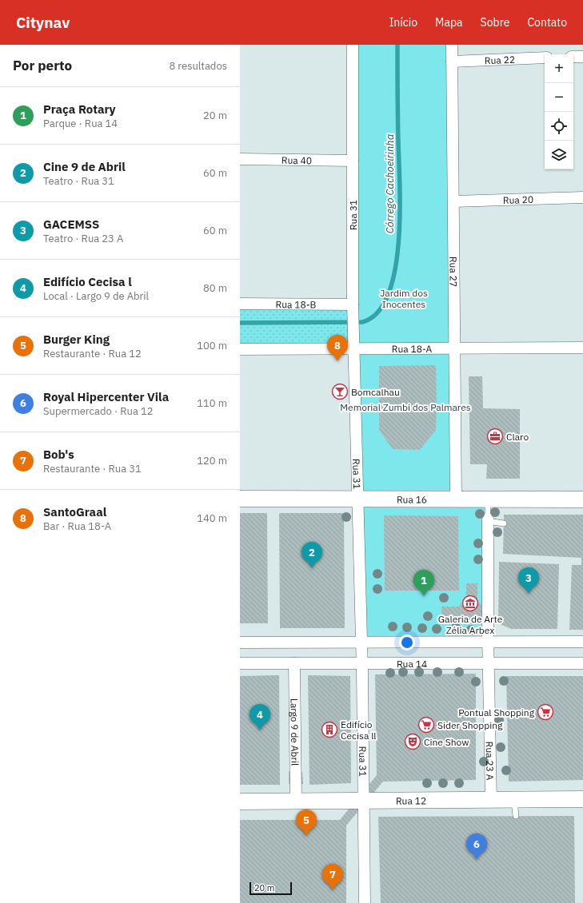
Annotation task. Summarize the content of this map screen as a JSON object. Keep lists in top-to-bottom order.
{
  "streets": {
    "street": [
      "Rua 22",
      "Rua 40",
      "Rua 20",
      "Rua 31",
      "Rua 27",
      "Rua 18-B",
      "Rua 18-A",
      "Rua 16",
      "Rua 14",
      "Largo 9 de Abril",
      "Rua 23 A",
      "Rua 12"
    ]
  },
  "crossings": [
    ["Rua 22", "Rua 27"],
    ["Rua 40", "Rua 31"],
    ["Rua 20", "Rua 27"],
    ["Rua 31", "Rua 18-B"],
    ["Rua 31", "Rua 18-A"],
    ["Rua 31", "Rua 16"],
    ["Rua 31", "Rua 14"],
    ["Rua 31", "Rua 12"],
    ["Rua 27", "Rua 18-A"],
    ["Rua 27", "Rua 16"],
    ["Rua 14", "Largo 9 de Abril"],
    ["Rua 14", "Rua 23 A"],
    ["Largo 9 de Abril", "Rua 12"],
    ["Rua 23 A", "Rua 12"]
  ],
  "water": ["Córrego Cachoeirinha"],
  "parks": ["Jardim dos Inocentes", "Memorial Zumbi dos Palmares"],
  "places": {
    "bar": ["Bomcalhau"],
    "office": ["Claro"],
    "museum": ["Galeria de Arte Zélia Arbex"],
    "supermarket": ["Pontual Shopping", "Sider Shopping"],
    "building": ["Edifício Cecisa ll"],
    "theatre": ["Cine Show"]
  },
  "scale_bar": "20 m",
  "page": {
    "header": "Citynav",
    "nav": [
      "Início",
      "Mapa",
      "Sobre",
      "Contato"
    ],
    "heading": ["Por perto", "8 resultados"],
    "map_buttons": ["+", "−"],
    "list": [
      {
        "mark": "1",
        "name": "Praça Rotary",
        "note": "Parque · Rua 14",
        "value": "20 m"
      },
      {
        "mark": "2",
        "name": "Cine 9 de Abril",
        "note": "Teatro · Rua 31",
        "value": "60 m"
      },
      {
        "mark": "3",
        "name": "GACEMSS",
        "note": "Teatro · Rua 23 A",
        "value": "60 m"
      },
      {
        "mark": "4",
        "name": "Edifício Cecisa l",
        "note": "Local · Largo 9 de Abril",
        "value": "80 m"
      },
      {
        "mark": "5",
        "name": "Burger King",
        "note": "Restaurante · Rua 12",
        "value": "100 m"
      },
      {
        "mark": "6",
        "name": "Royal Hipercenter Vila",
        "note": "Supermercado · Rua 12",
        "value": "110 m"
      },
      {
        "mark": "7",
        "name": "Bob's",
        "note": "Restaurante · Rua 31",
        "value": "120 m"
      },
      {
        "mark": "8",
        "name": "SantoGraal",
        "note": "Bar · Rua 18-A",
        "value": "140 m"
      }
    ],
    "pins": [
      "8",
      "2",
      "3",
      "1",
      "4",
      "5",
      "6",
      "7"
    ],
    "scale": "20 m"
  }
}
